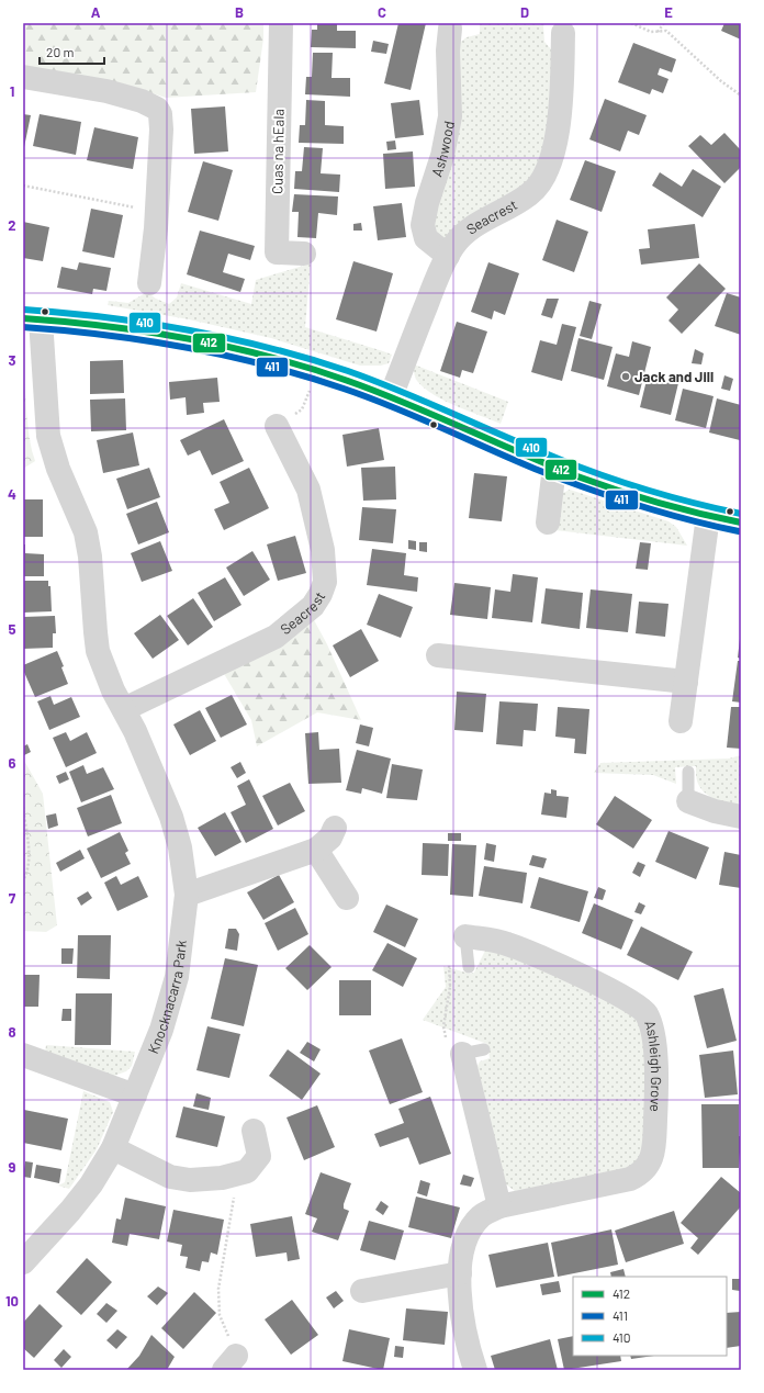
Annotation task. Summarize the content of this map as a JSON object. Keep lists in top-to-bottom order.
{
  "streets": {
    "street": [
      "Ashwood",
      "Cuas na hEala",
      "Seacrest",
      "Knocknacarra Park",
      "Ashleigh Grove"
    ]
  },
  "crossings": [
    ["Ashwood", "Seacrest"]
  ],
  "places": ["Jack and Jill"],
  "lines": ["transit line 410", "transit line 412", "transit line 411"],
  "legend": ["412", "411", "410"],
  "scale_bar": "20 m",
  "grid": {
    "columns": [
      "A",
      "B",
      "C",
      "D",
      "E"
    ],
    "rows": [
      "1",
      "2",
      "3",
      "4",
      "5",
      "6",
      "7",
      "8",
      "9",
      "10"
    ]
  }
}
